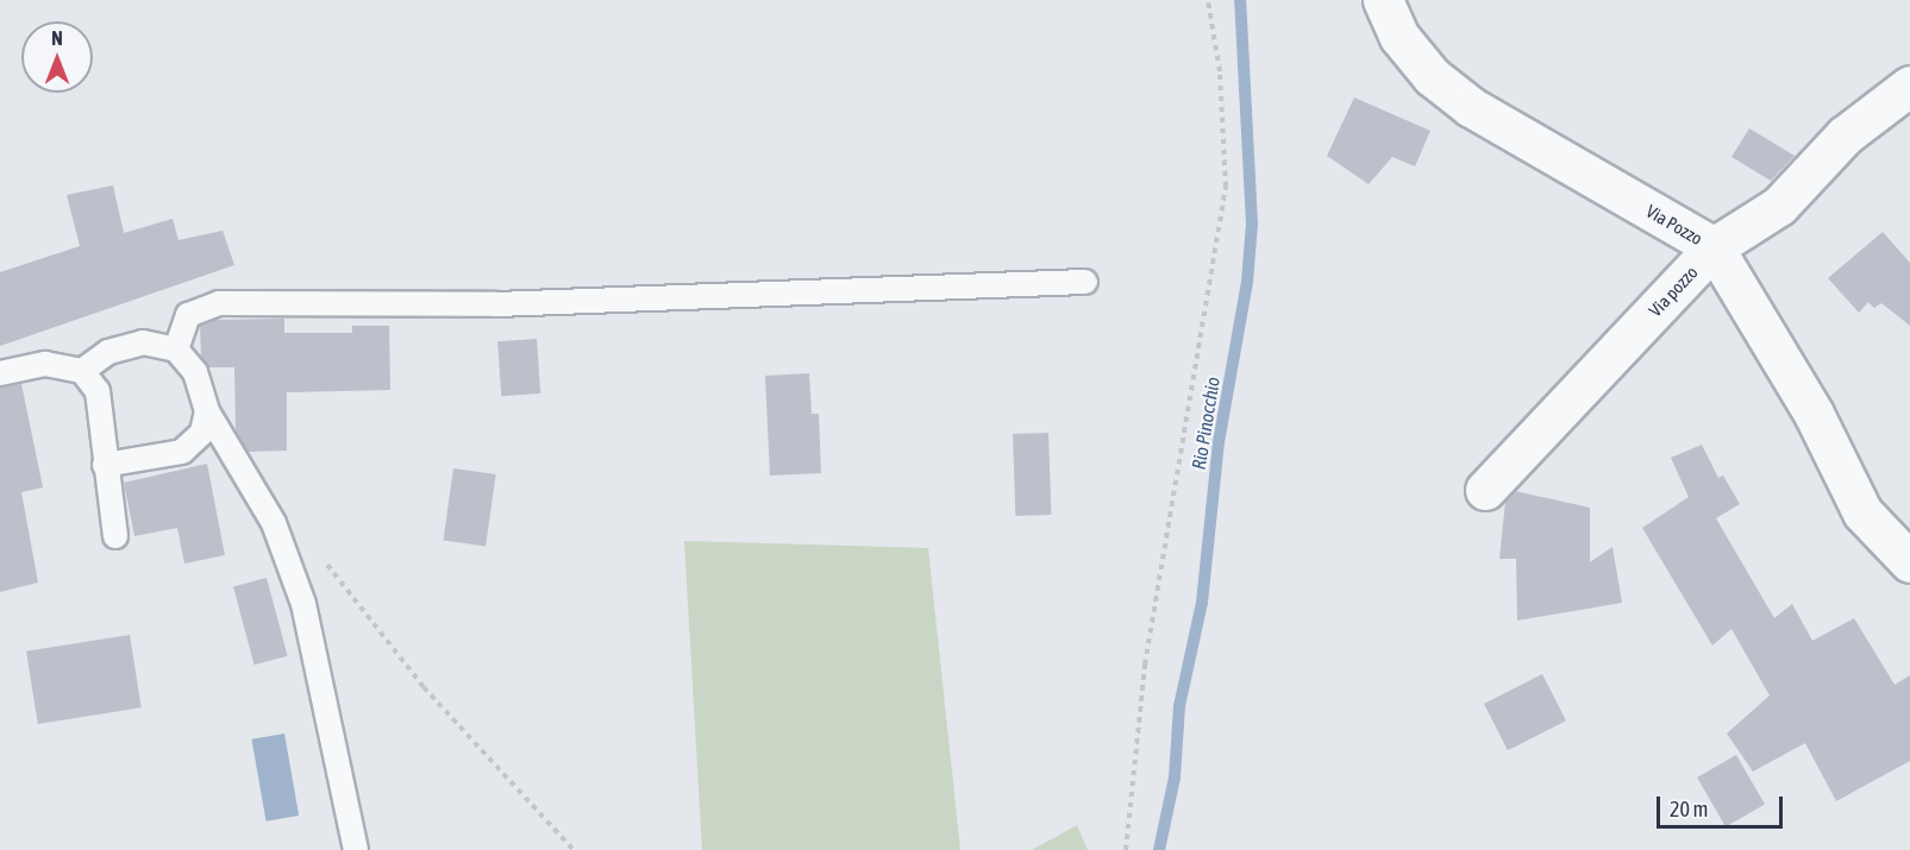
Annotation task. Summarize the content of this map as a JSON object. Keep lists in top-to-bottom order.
{
  "streets": {
    "street": ["Via Pozzo", "Via pozzo"]
  },
  "crossings": [
    ["Via Pozzo", "Via pozzo"]
  ],
  "water": ["Rio Pinocchio"],
  "scale_bar": "20 m",
  "north": "top"
}
